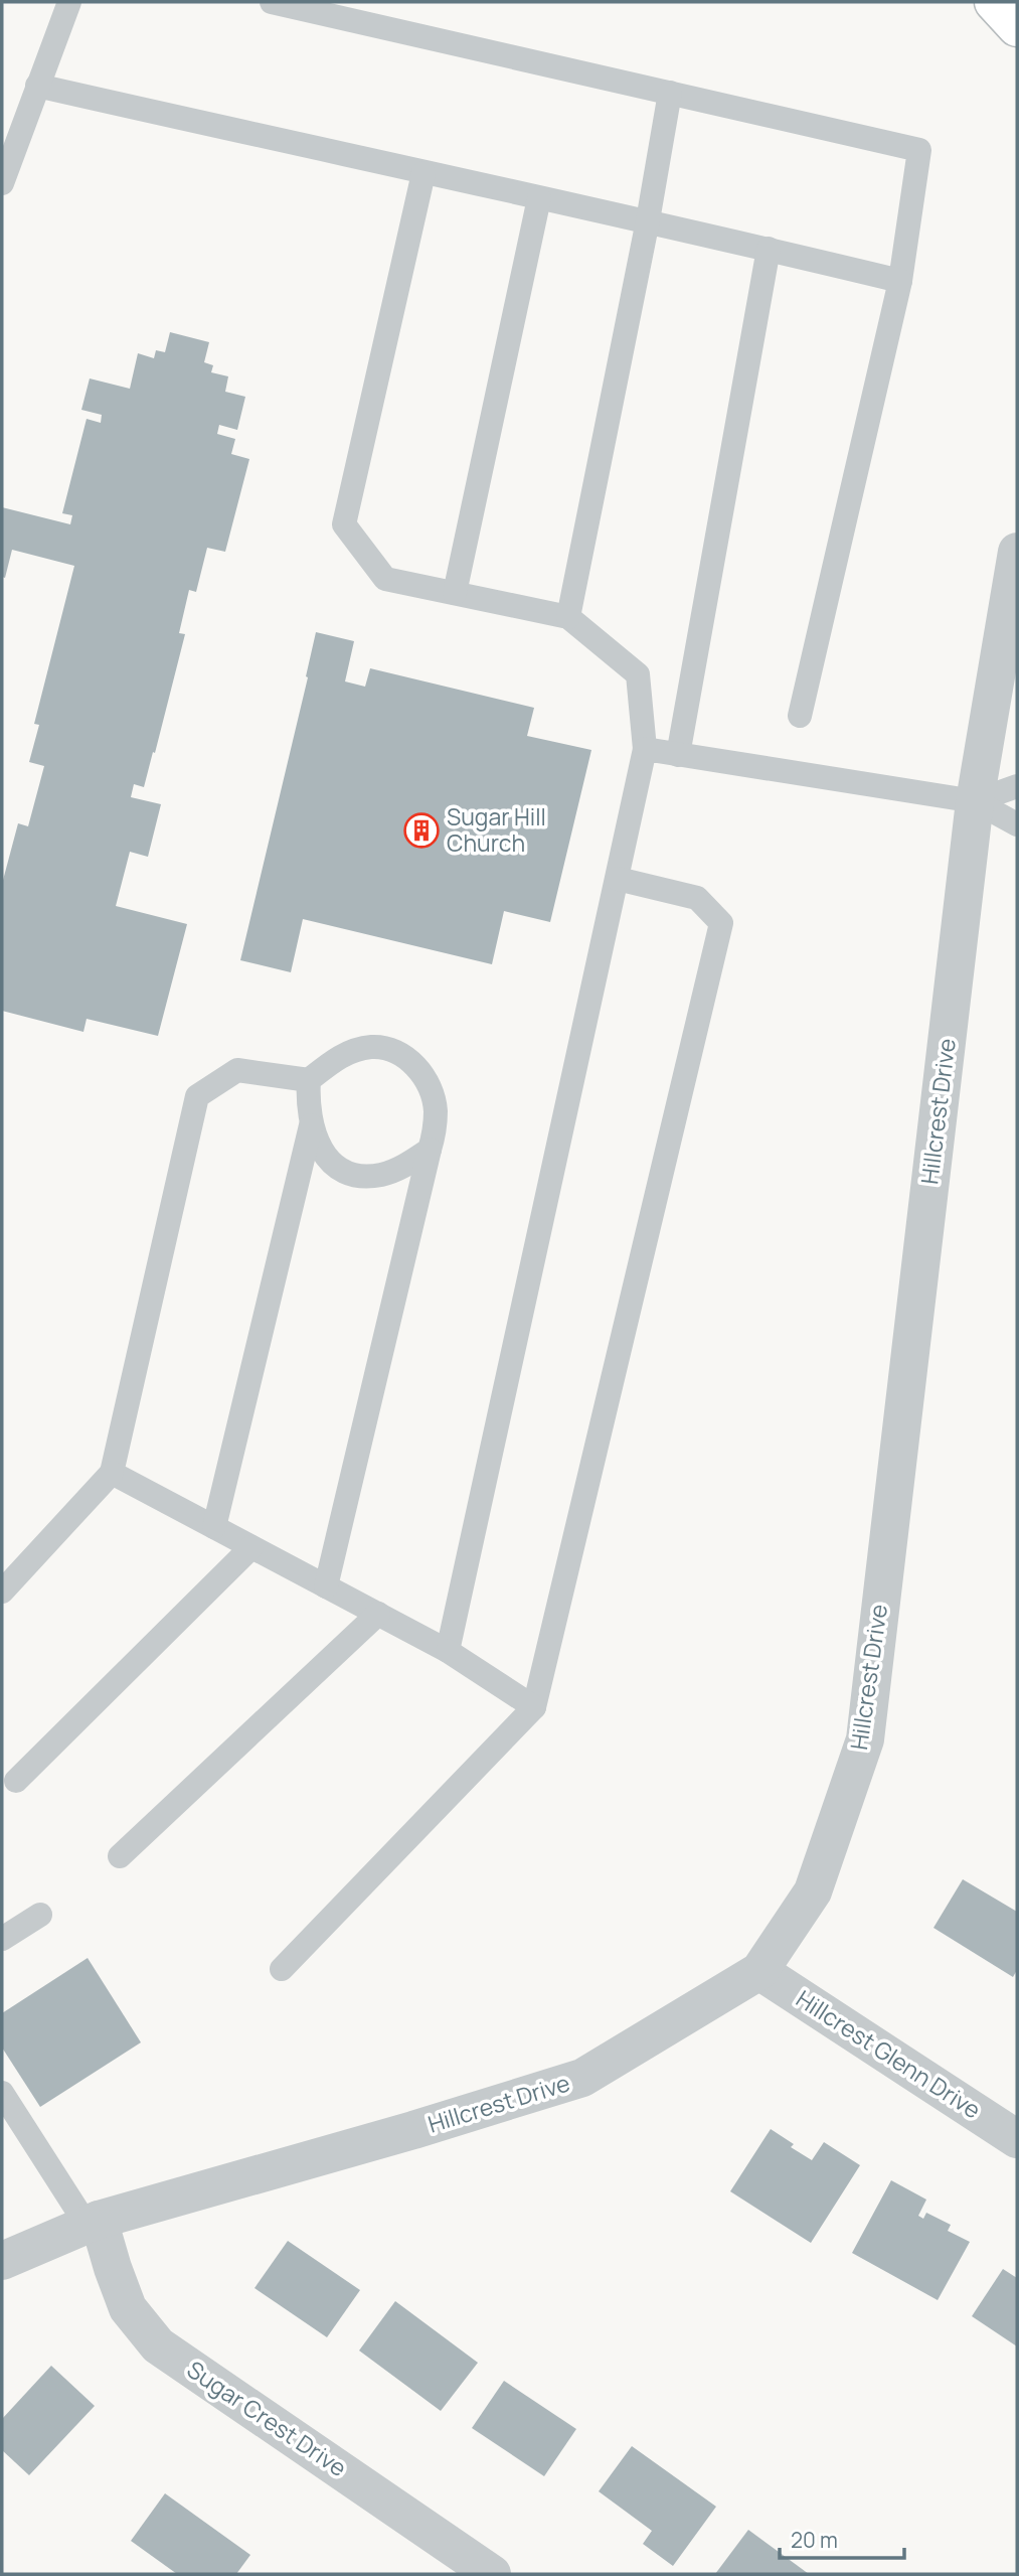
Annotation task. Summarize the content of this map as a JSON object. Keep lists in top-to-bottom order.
{
  "streets": {
    "street": ["Hillcrest Drive", "Hillcrest Glenn Drive", "Sugar Crest Drive"]
  },
  "crossings": [
    ["Hillcrest Drive", "Hillcrest Glenn Drive"],
    ["Hillcrest Drive", "Sugar Crest Drive"]
  ],
  "places": {
    "building": ["Sugar Hill Church"]
  },
  "scale_bar": "20 m"
}
